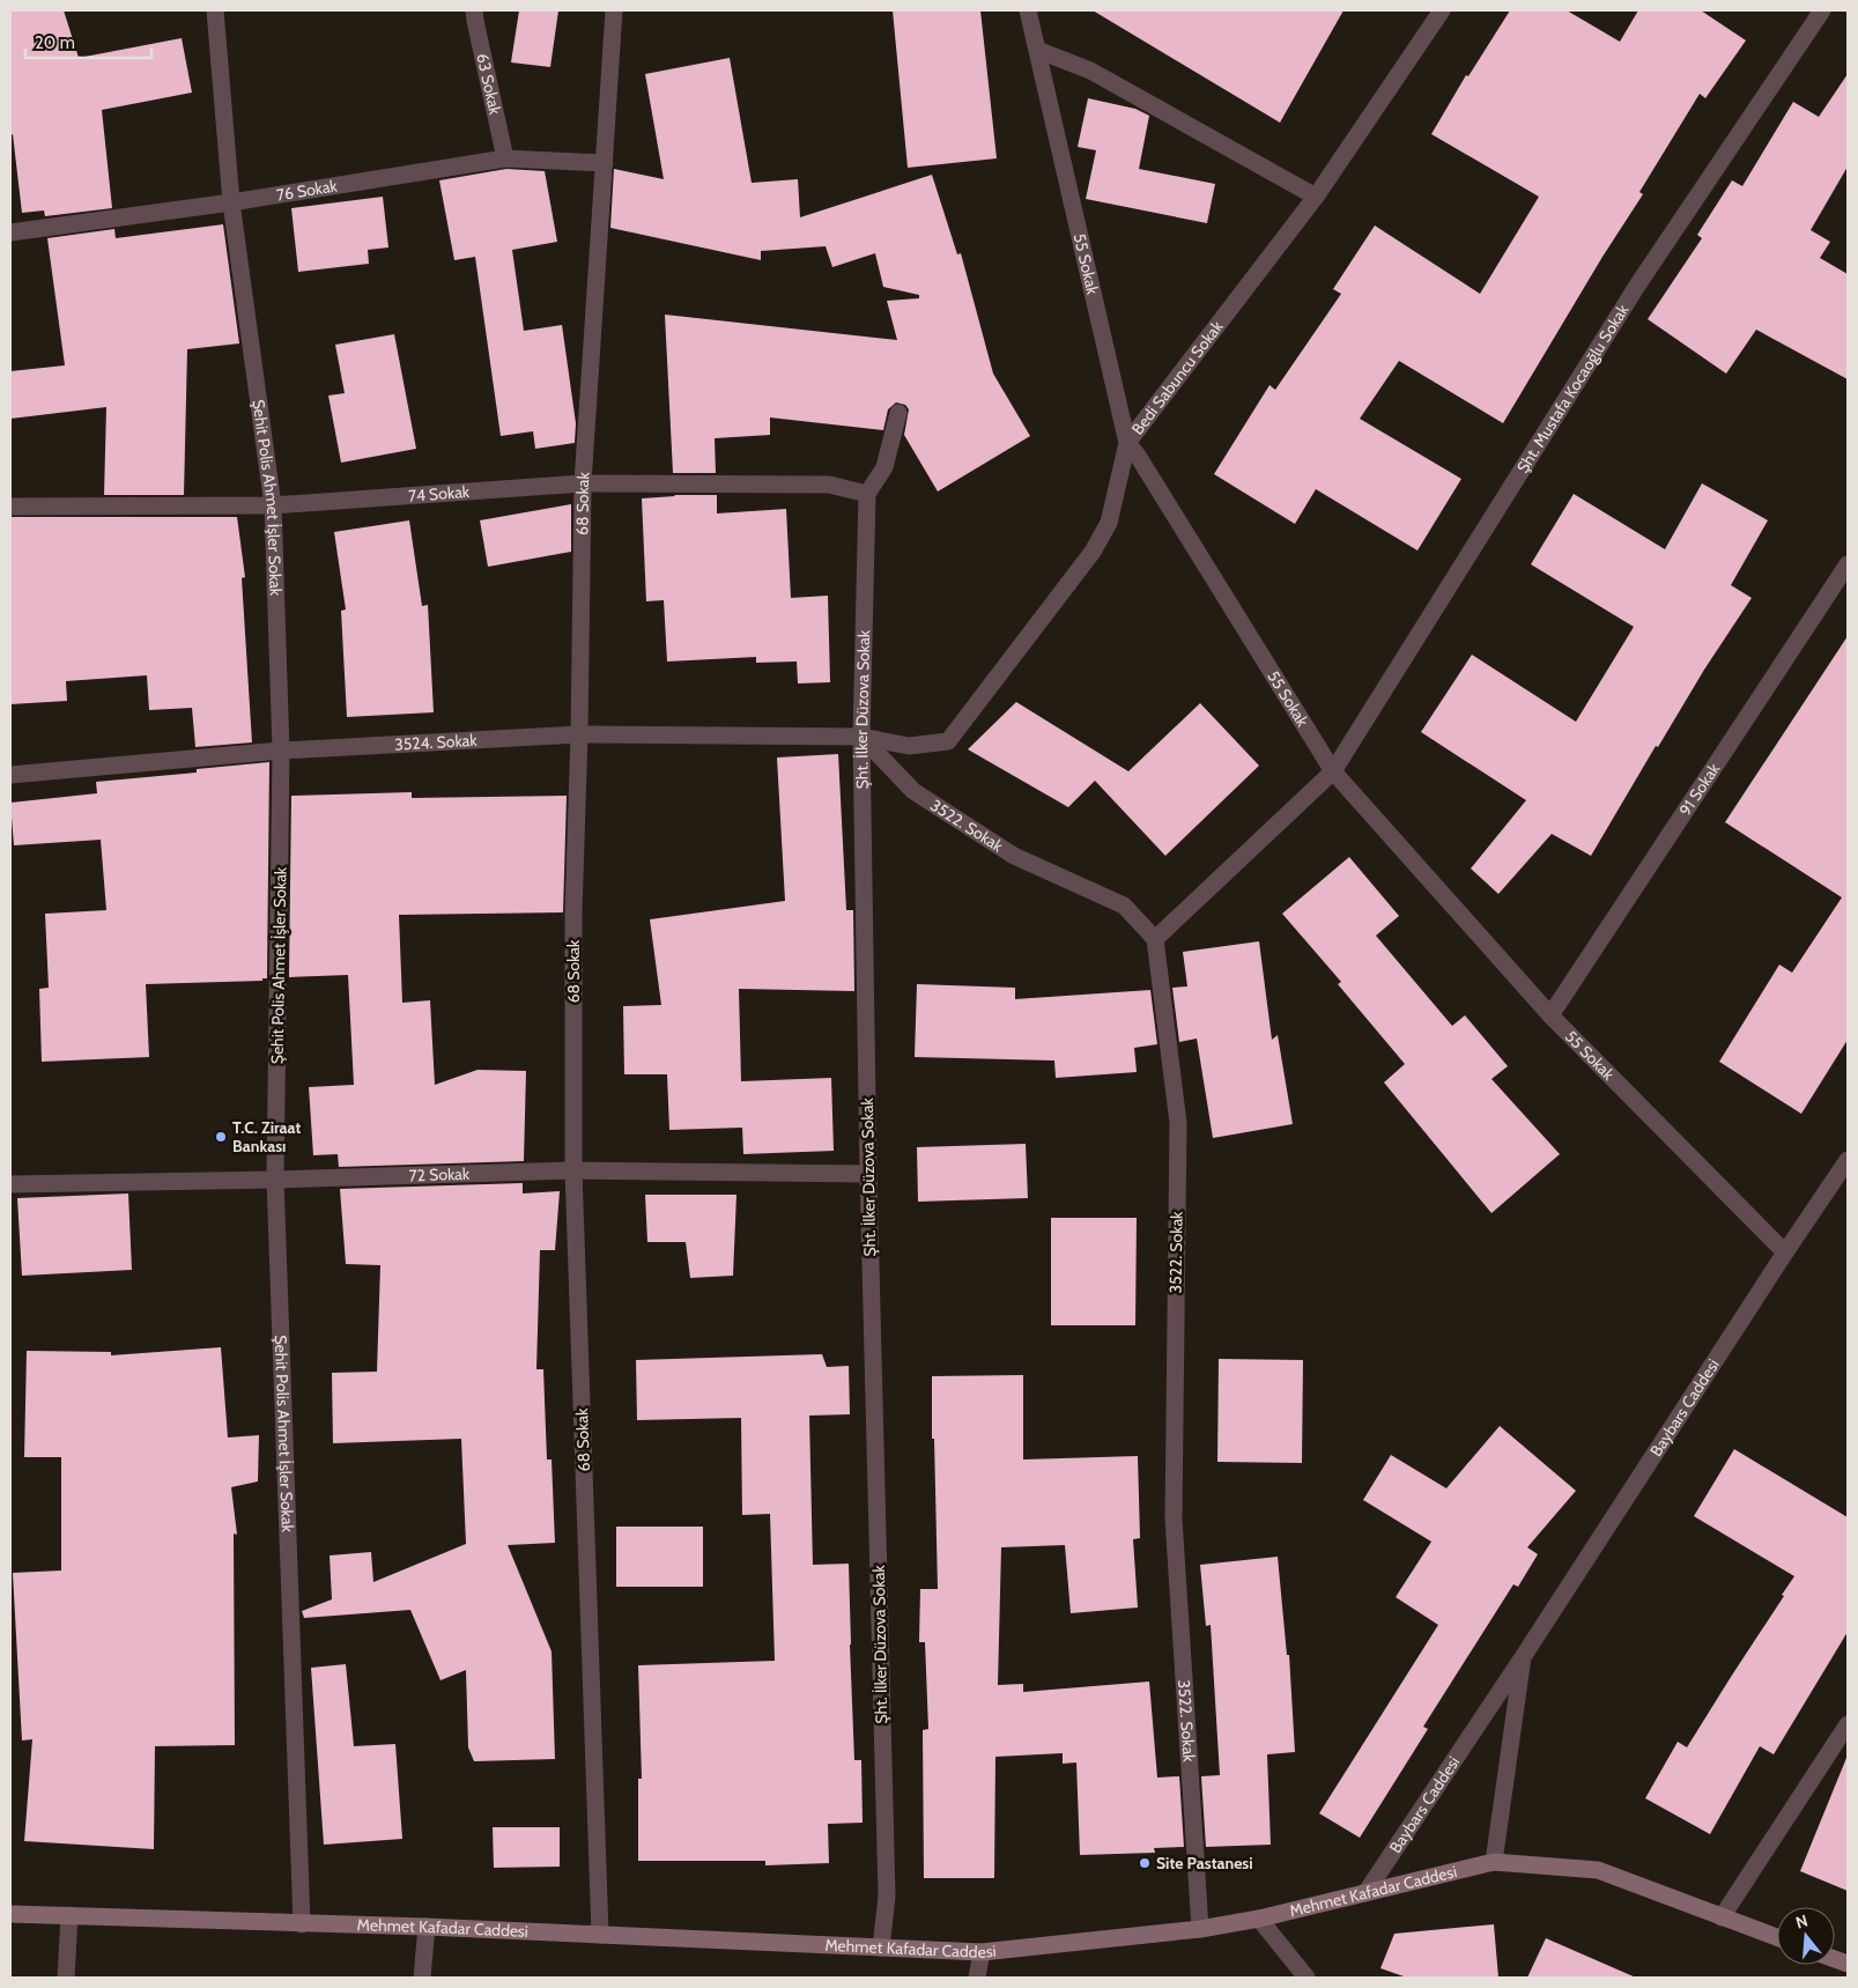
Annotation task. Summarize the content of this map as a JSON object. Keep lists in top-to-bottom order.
{
  "streets": {
    "main road": ["Mehmet Kafadar Caddesi"],
    "street": [
      "63 Sokak",
      "76 Sokak",
      "55 Sokak",
      "Bedi Sabuncu Sokak",
      "Şht. Mustafa Kocaoğlu Sokak",
      "74 Sokak",
      "Şehit Polis Ahmet İşler Sokak",
      "68 Sokak",
      "Şht. İlker Düzova Sokak",
      "3524. Sokak",
      "91 Sokak",
      "3522. Sokak",
      "72 Sokak",
      "Baybars Caddesi"
    ]
  },
  "crossings": [
    ["63 Sokak", "76 Sokak"],
    ["76 Sokak", "Şehit Polis Ahmet İşler Sokak"],
    ["76 Sokak", "68 Sokak"],
    ["55 Sokak", "Bedi Sabuncu Sokak"],
    ["55 Sokak", "Şht. Mustafa Kocaoğlu Sokak"],
    ["55 Sokak", "91 Sokak"],
    ["55 Sokak", "Baybars Caddesi"],
    ["Bedi Sabuncu Sokak", "Şht. İlker Düzova Sokak"],
    ["Bedi Sabuncu Sokak", "3524. Sokak"],
    ["Bedi Sabuncu Sokak", "3522. Sokak"],
    ["Şht. Mustafa Kocaoğlu Sokak", "3522. Sokak"],
    ["74 Sokak", "Şehit Polis Ahmet İşler Sokak"],
    ["74 Sokak", "68 Sokak"],
    ["74 Sokak", "Şht. İlker Düzova Sokak"],
    ["Şehit Polis Ahmet İşler Sokak", "3524. Sokak"],
    ["Şehit Polis Ahmet İşler Sokak", "72 Sokak"],
    ["Şehit Polis Ahmet İşler Sokak", "Mehmet Kafadar Caddesi"],
    ["68 Sokak", "3524. Sokak"],
    ["68 Sokak", "72 Sokak"],
    ["68 Sokak", "Mehmet Kafadar Caddesi"],
    ["Şht. İlker Düzova Sokak", "3524. Sokak"],
    ["Şht. İlker Düzova Sokak", "3522. Sokak"],
    ["Şht. İlker Düzova Sokak", "72 Sokak"],
    ["Şht. İlker Düzova Sokak", "Mehmet Kafadar Caddesi"],
    ["3524. Sokak", "3522. Sokak"],
    ["3522. Sokak", "Mehmet Kafadar Caddesi"],
    ["Baybars Caddesi", "Mehmet Kafadar Caddesi"]
  ],
  "places": ["T.C. Ziraat Bankası", "Site Pastanesi"],
  "scale_bar": "20 m",
  "north": "top"
}
